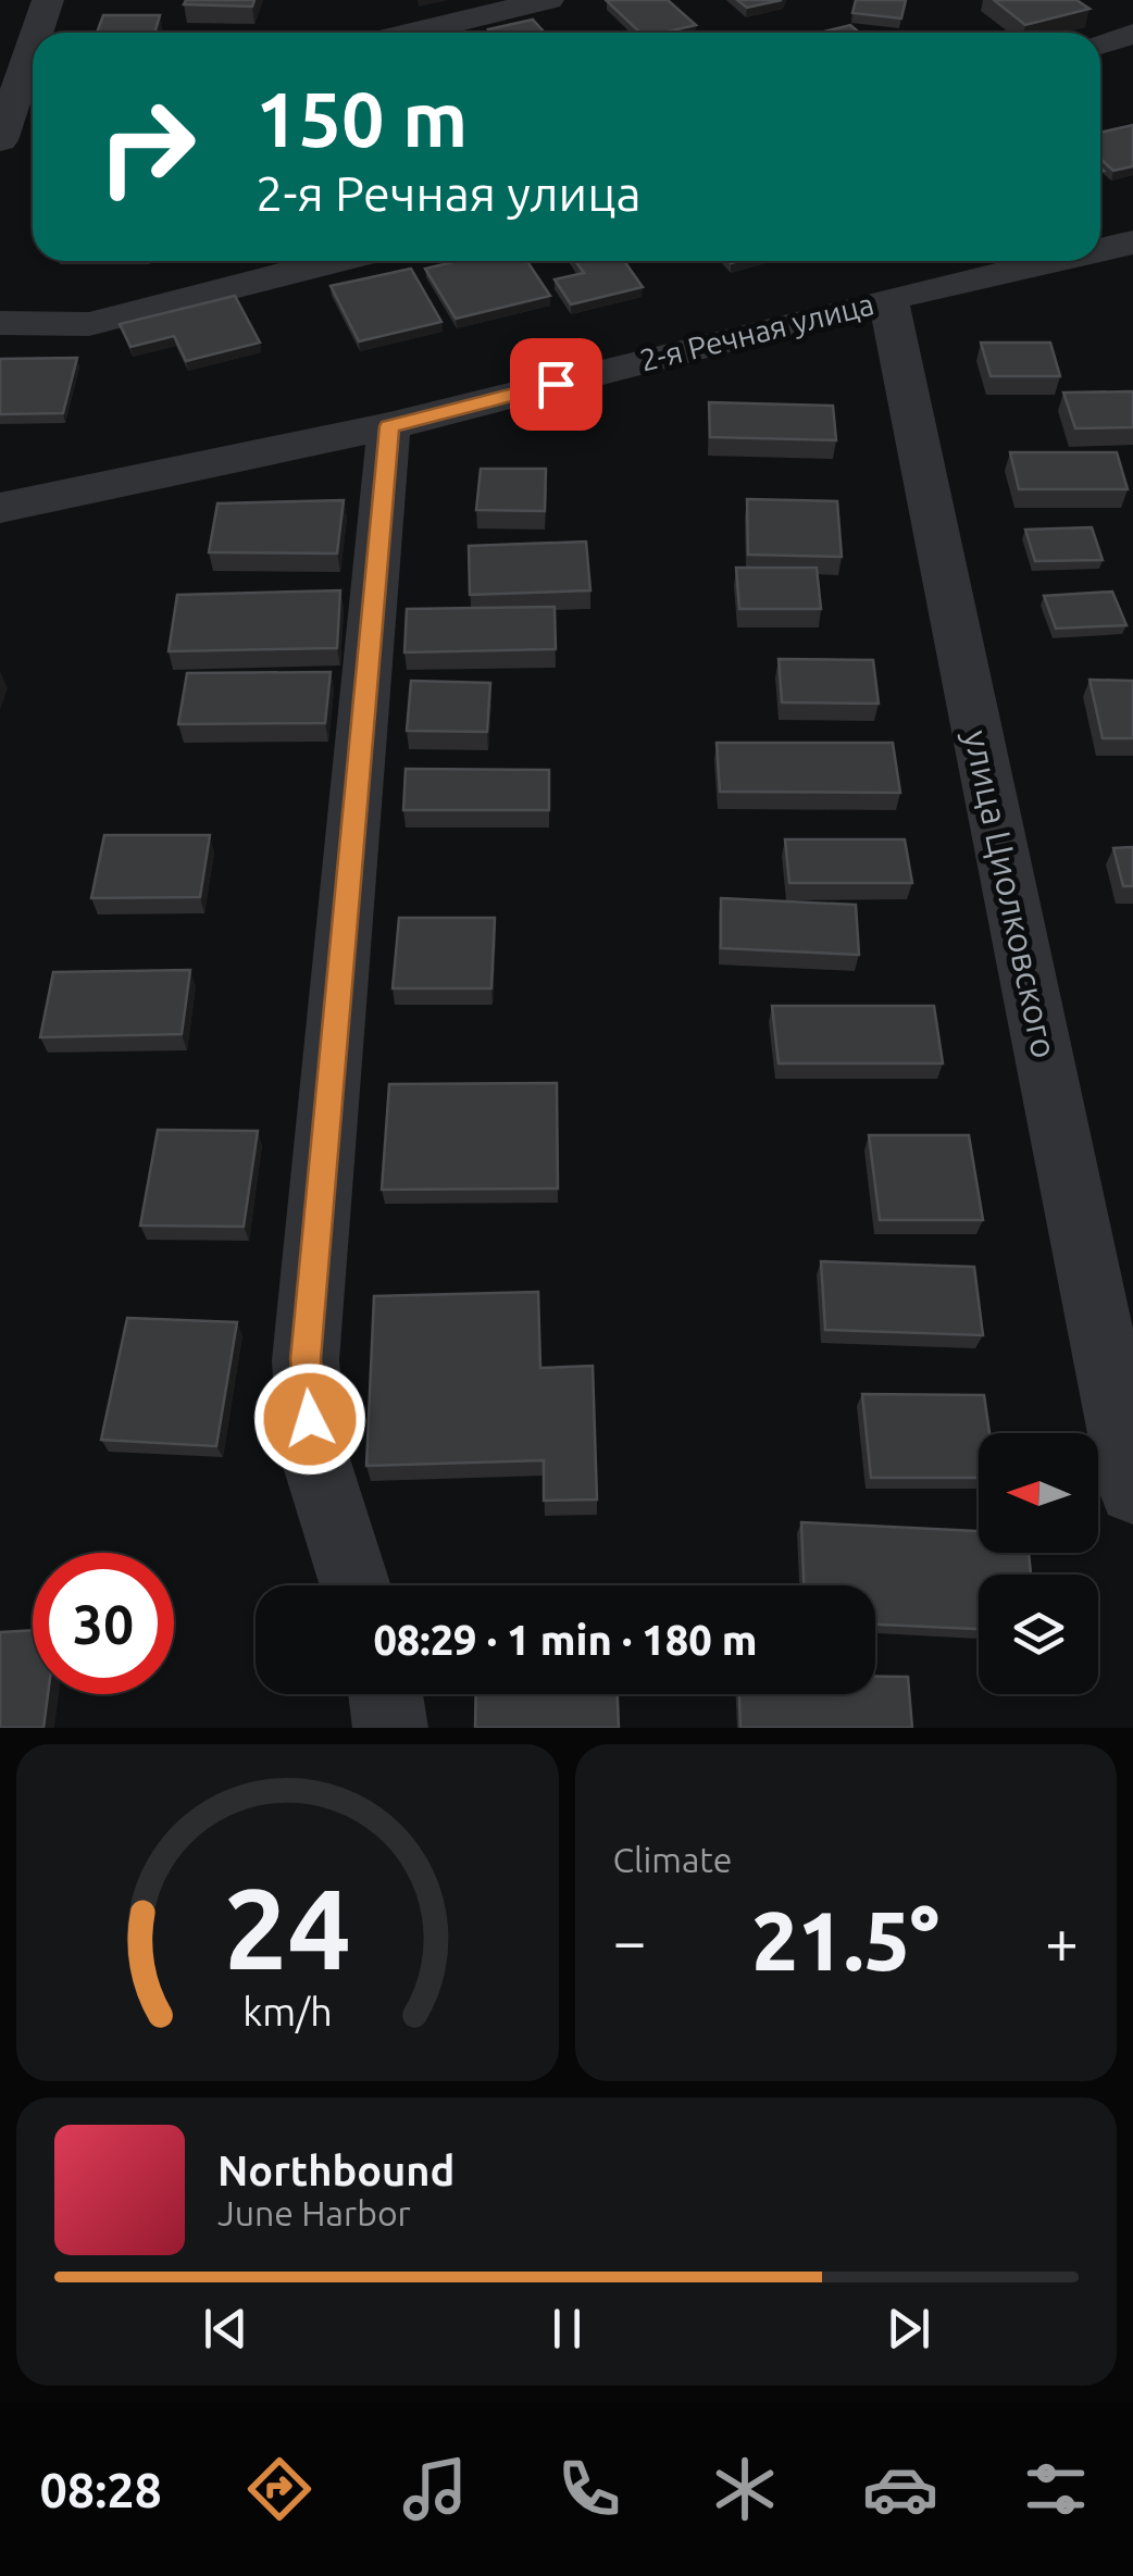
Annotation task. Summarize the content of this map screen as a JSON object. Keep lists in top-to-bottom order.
{
  "streets": {
    "street": ["2-я Речная улица", "улица Циолковского"]
  },
  "crossings": [
    ["2-я Речная улица", "улица Циолковского"]
  ],
  "north": "left",
  "page": {
    "turn": ["150 m", "2-я Речная улица"],
    "limit": "30",
    "trip": "08:29 · 1 min · 180 m",
    "tile": "Climate",
    "heat": ["−", "21.5°", "+"],
    "song": ["Northbound", "June Harbor"],
    "tabs": "08:28",
    "gauge": ["24", "km/h"]
  }
}
